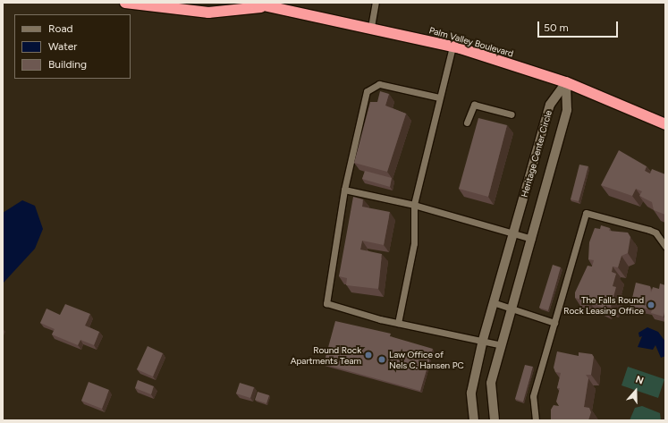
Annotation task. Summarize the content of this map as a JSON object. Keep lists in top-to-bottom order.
{
  "streets": {
    "highway": ["Palm Valley Boulevard"],
    "street": ["Heritage Center Circle"]
  },
  "crossings": [
    ["Palm Valley Boulevard", "Heritage Center Circle"]
  ],
  "places": ["The Falls Round Rock Leasing Office", "Round Rock Apartments Team", "Law Office of Nels C. Hansen PC"],
  "legend": ["Road", "Water", "Building"],
  "scale_bar": "50 m",
  "north": "top"
}
